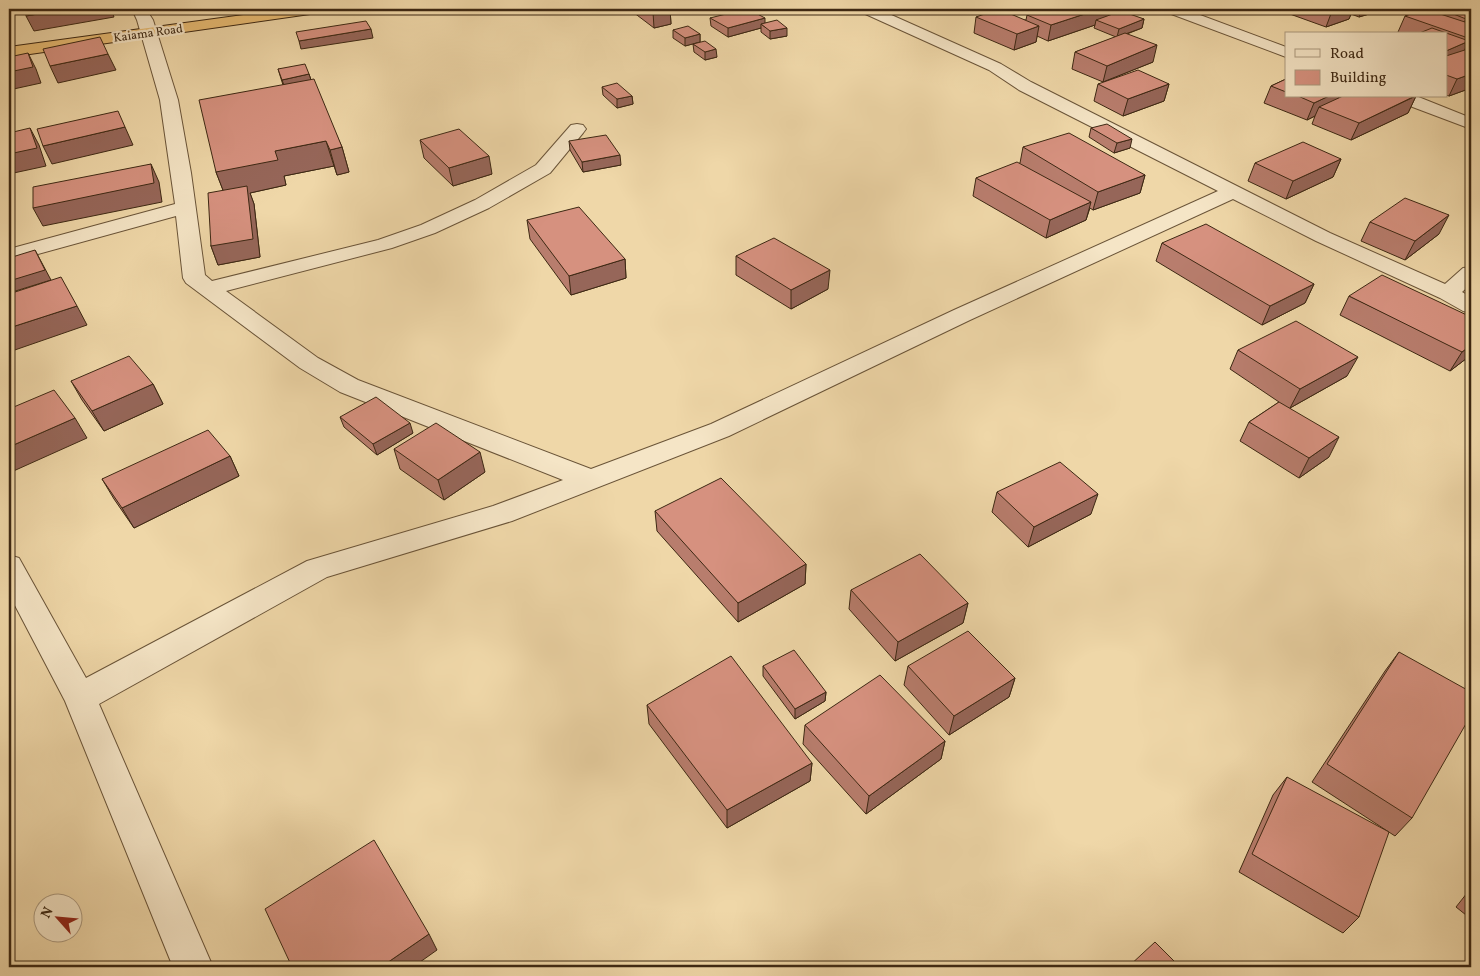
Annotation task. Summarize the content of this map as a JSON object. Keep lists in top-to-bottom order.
{
  "streets": {
    "highway": ["Kaiama Road"]
  },
  "legend": ["Road", "Building"],
  "north": "top left"
}
